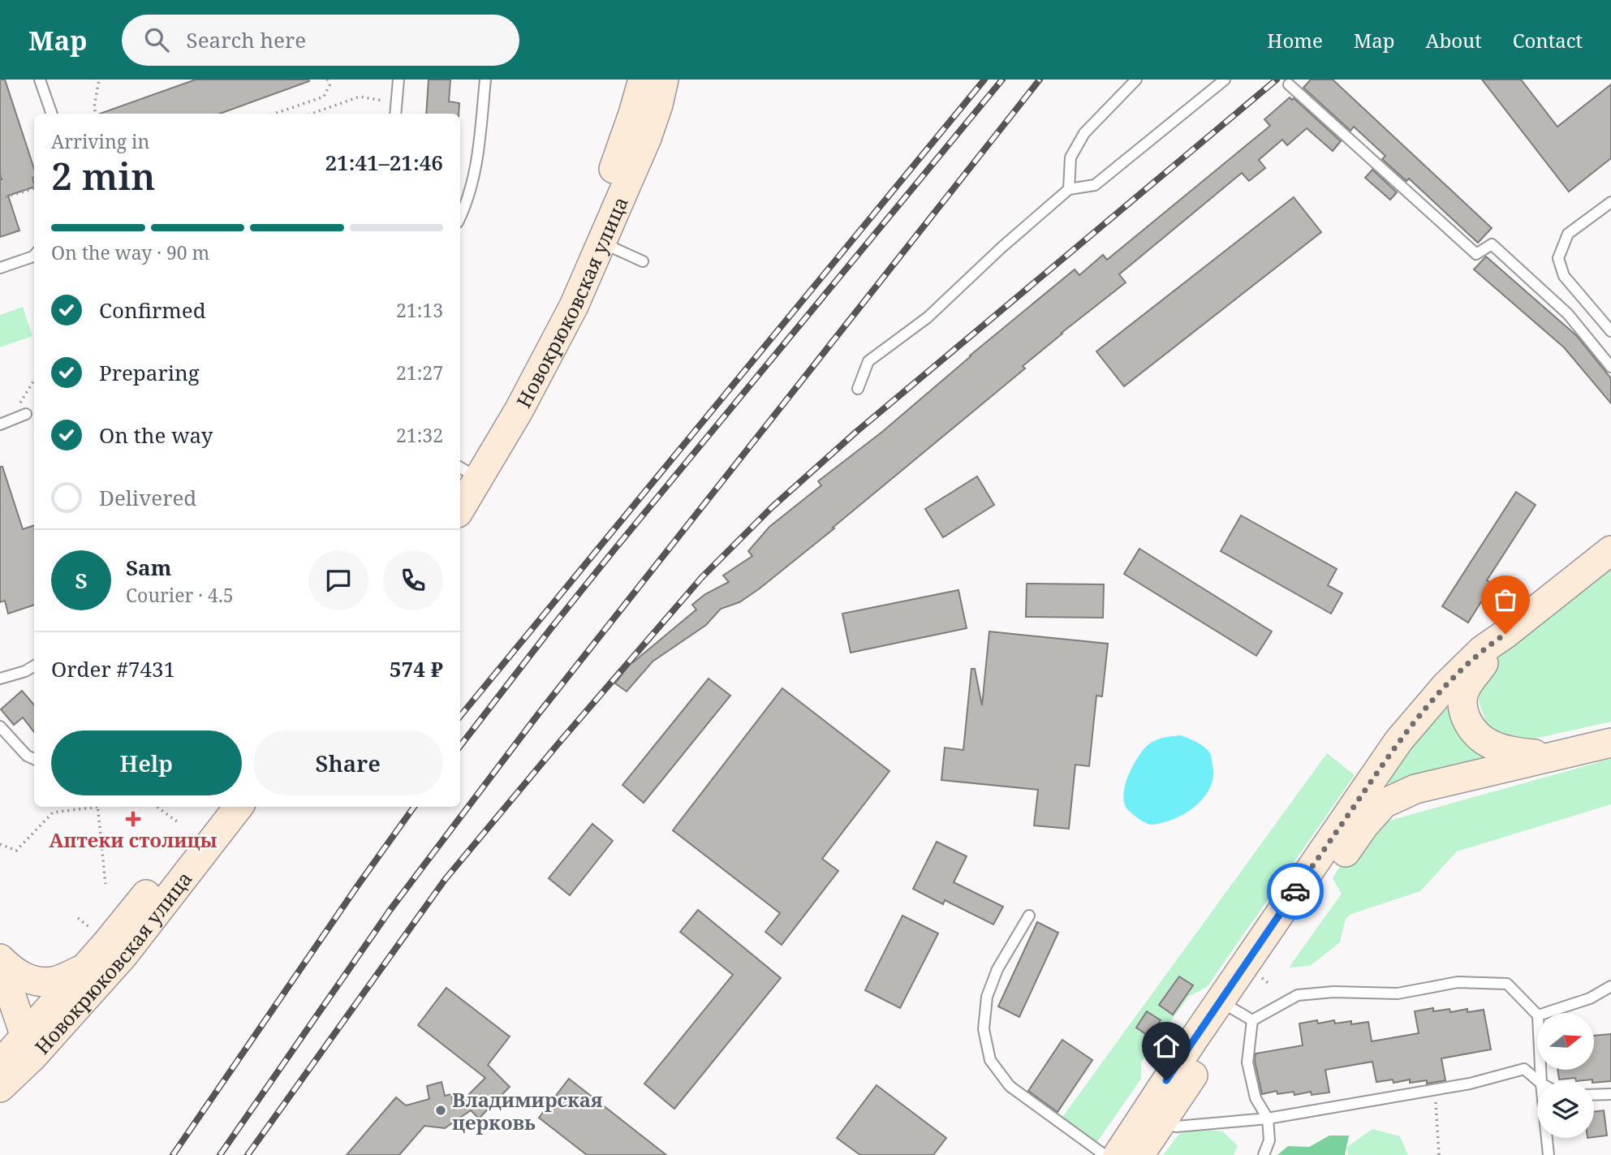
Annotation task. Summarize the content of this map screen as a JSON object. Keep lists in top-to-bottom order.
{
  "streets": {
    "main road": ["Новокрюковская улица"]
  },
  "places": {
    "health": ["Аптеки столицы"],
    "other": ["Владимирская церковь"]
  },
  "north": "right",
  "page": {
    "header": "Map",
    "search": "Search here",
    "nav": [
      "Home",
      "Map",
      "About",
      "Contact"
    ],
    "heading": ["2 min", "Arriving in", "21:41–21:46"],
    "panel": [
      "Sam",
      "Courier · 4.5",
      "Order #7431",
      "574 ₽"
    ],
    "bar": "On the way · 90 m",
    "list": [
      ["Confirmed", "21:13"],
      ["Preparing", "21:27"],
      ["On the way", "21:32"],
      "Delivered"
    ],
    "round": "S",
    "buttons": ["Help", "Share"]
  }
}
